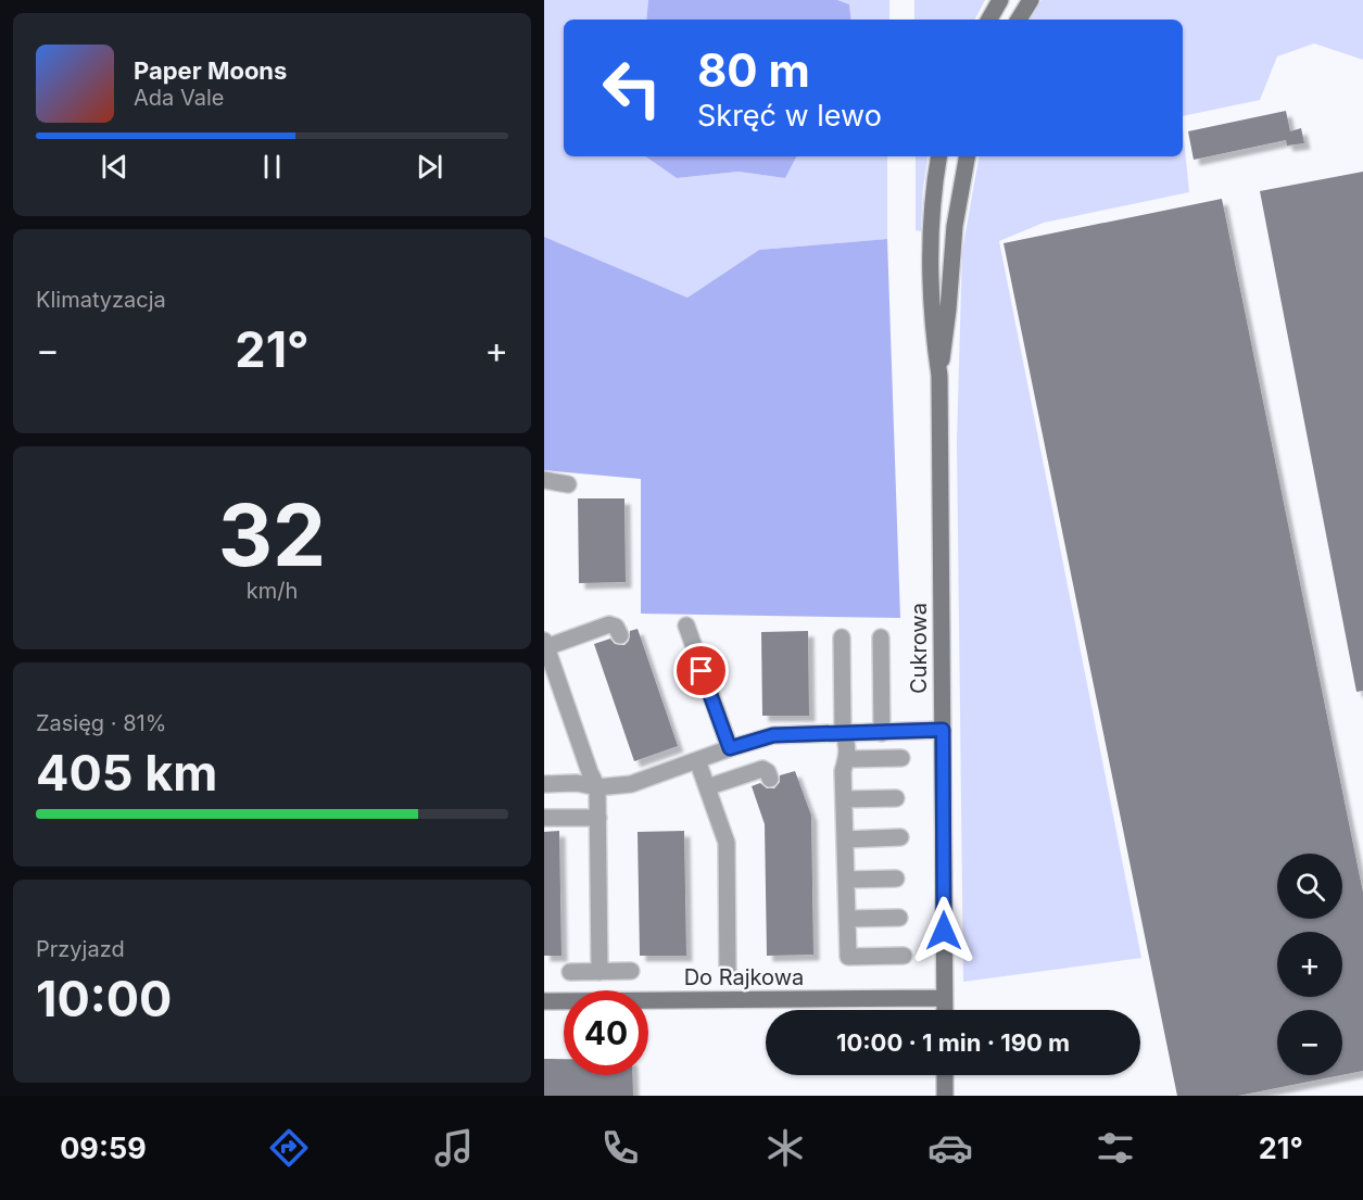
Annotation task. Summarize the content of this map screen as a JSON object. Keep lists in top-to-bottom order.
{
  "streets": {
    "street": ["Cukrowa", "Do Rajkowa"]
  },
  "crossings": [
    ["Cukrowa", "Do Rajkowa"]
  ],
  "page": {
    "turn": ["80 m", "Skręć w lewo"],
    "song": ["Paper Moons", "Ada Vale"],
    "tile": [
      "Klimatyzacja",
      ["32", "km/h"],
      ["Zasięg · 81%", "405 km"],
      ["Przyjazd", "10:00"]
    ],
    "heat": ["−", "21°", "+"],
    "map_buttons": ["+", "−"],
    "limit": "40",
    "trip": "10:00 · 1 min · 190 m",
    "tabs": ["09:59", "21°"]
  }
}
